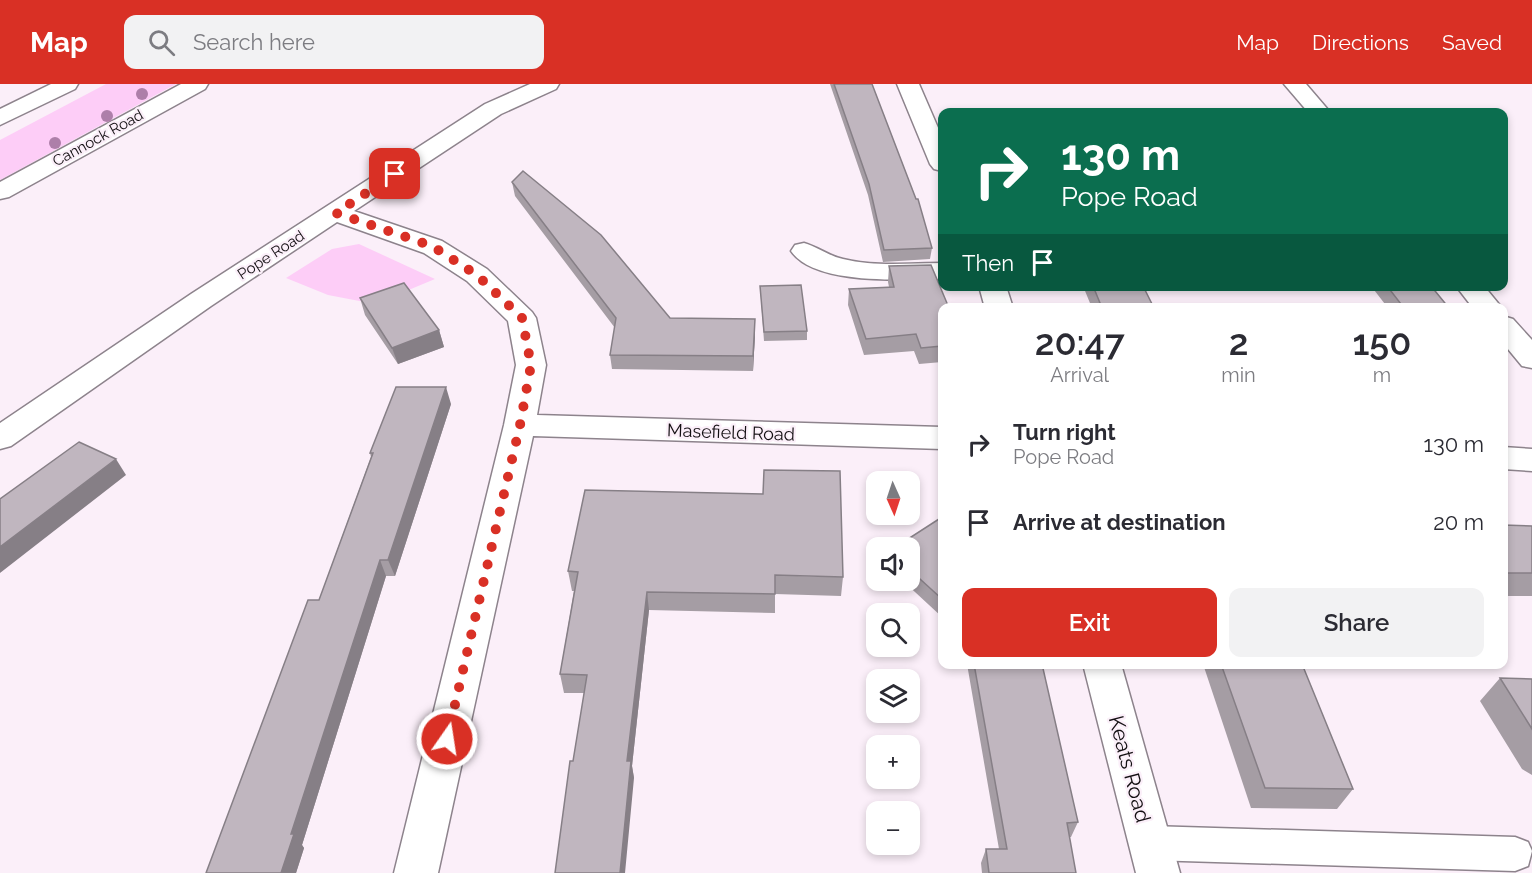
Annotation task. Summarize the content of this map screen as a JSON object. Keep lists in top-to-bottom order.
{
  "streets": {
    "main road": [
      "Cannock Road",
      "Pope Road",
      "Masefield Road",
      "Keats Road"
    ]
  },
  "north": "bottom",
  "page": {
    "header": "Map",
    "search": "Search here",
    "nav": ["Map", "Directions", "Saved"],
    "turn": ["130 m", "Pope Road"],
    "then": "Then",
    "eta": [
      "20:47",
      "Arrival",
      "2",
      "min",
      "150",
      "m"
    ],
    "list": [
      {
        "name": "Turn right",
        "note": "Pope Road",
        "value": "130 m"
      },
      {
        "name": "Arrive at destination",
        "value": "20 m"
      }
    ],
    "map_buttons": ["+", "−"],
    "buttons": ["Exit", "Share"]
  }
}
